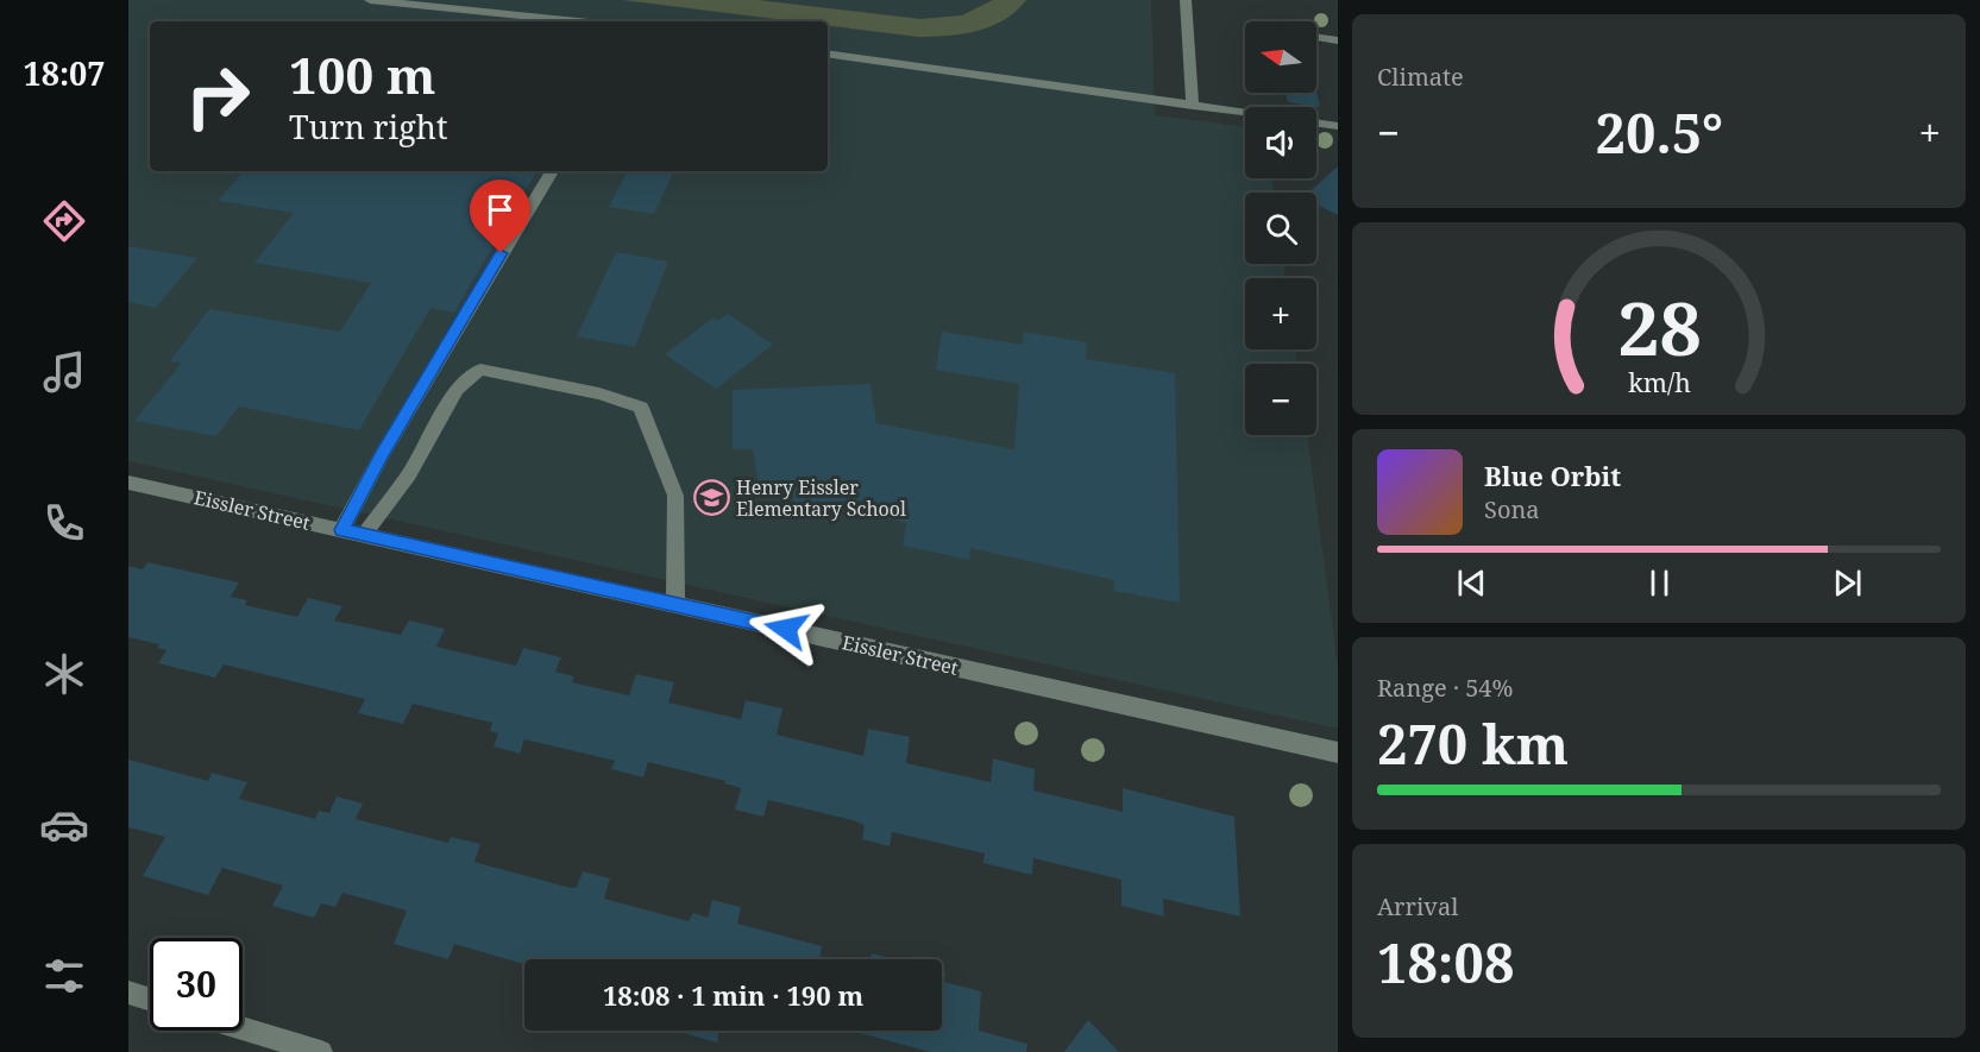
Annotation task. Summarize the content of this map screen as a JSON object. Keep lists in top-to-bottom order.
{
  "streets": {
    "street": ["Eissler Street"]
  },
  "places": {
    "school or university": ["Henry Eissler Elementary School"]
  },
  "north": "left",
  "page": {
    "tabs": "18:07",
    "tile": [
      "Climate",
      ["Range · 54%", "270 km"],
      ["Arrival", "18:08"]
    ],
    "map_buttons": ["+", "−"],
    "turn": ["100 m", "Turn right"],
    "heat": ["−", "20.5°", "+"],
    "song": ["Blue Orbit", "Sona"],
    "limit": "30",
    "trip": "18:08 · 1 min · 190 m",
    "gauge": ["28", "km/h"]
  }
}
